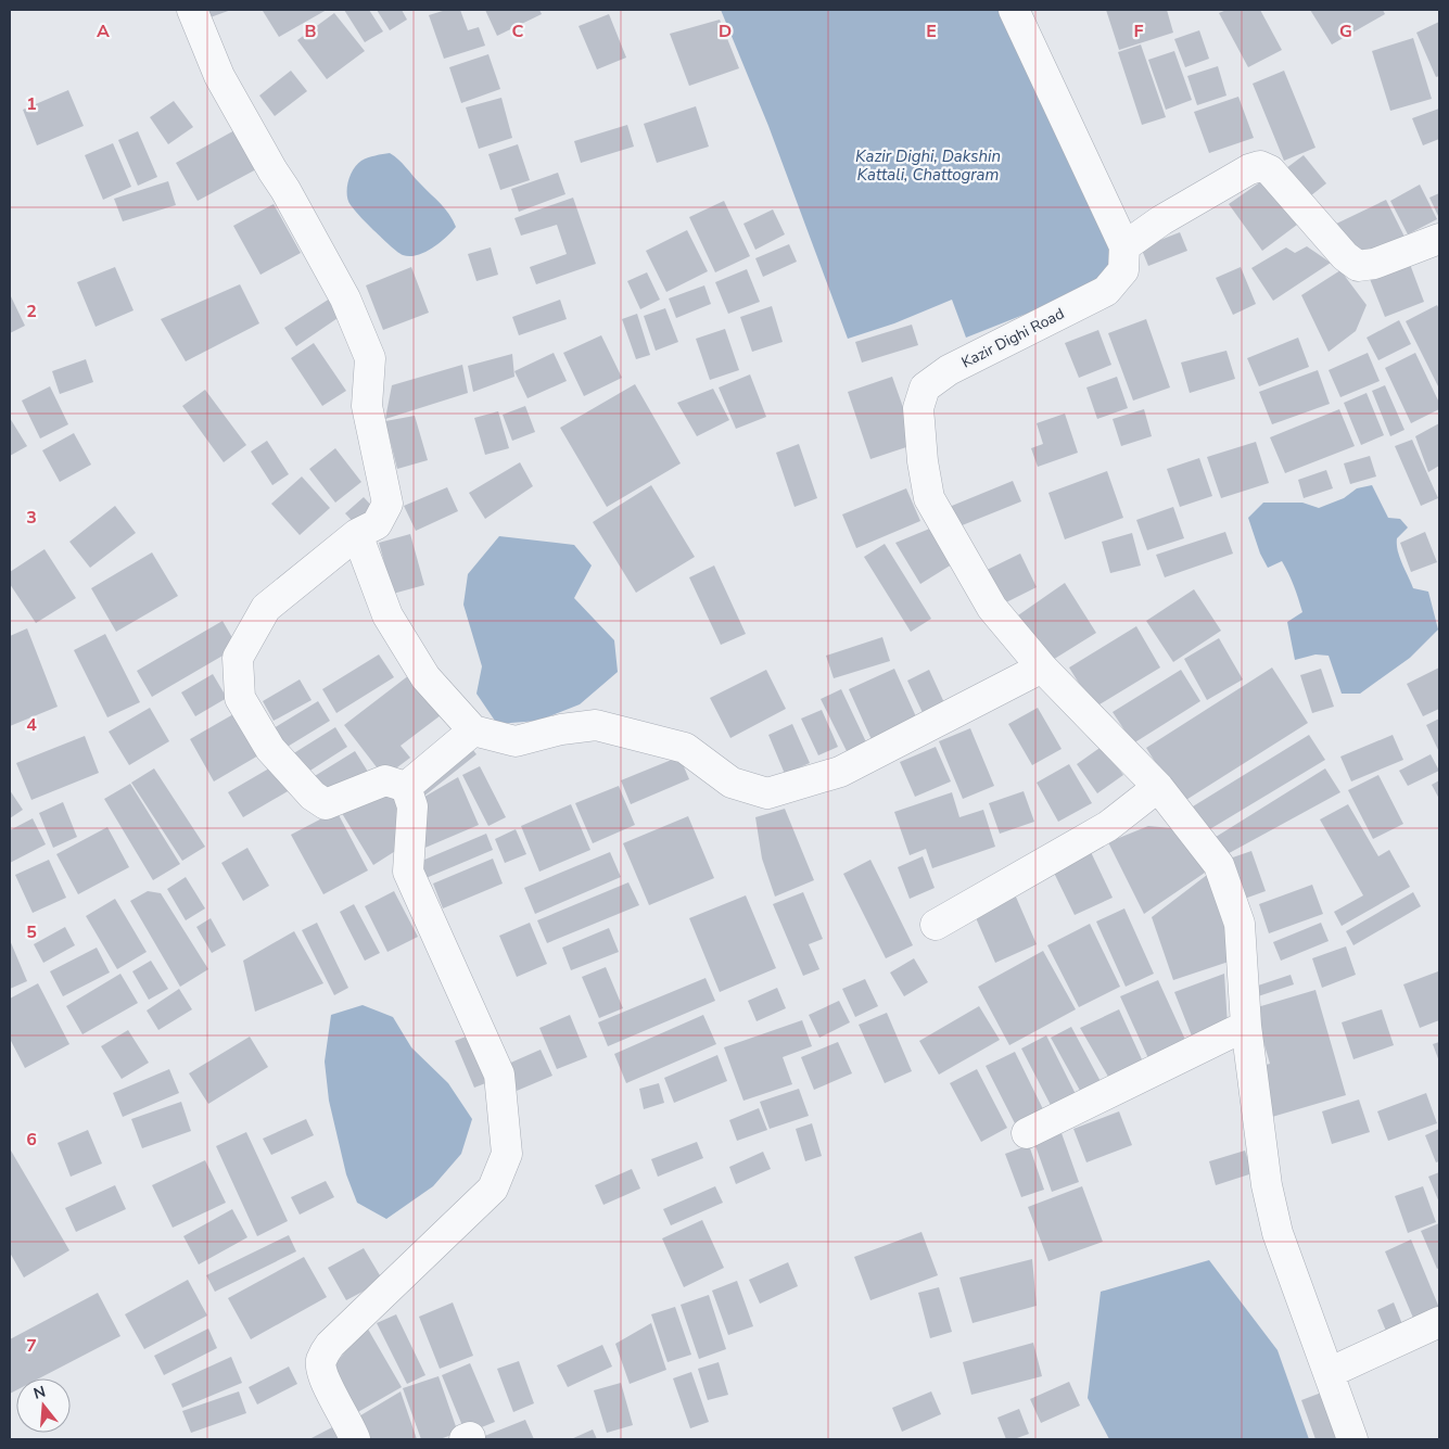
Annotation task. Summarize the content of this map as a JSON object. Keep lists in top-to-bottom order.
{
  "streets": {
    "street": ["Kazir Dighi Road"]
  },
  "water": ["Kazir Dighi, Dakshin Kattali, Chattogram"],
  "north": "top",
  "grid": {
    "columns": [
      "A",
      "B",
      "C",
      "D",
      "E",
      "F",
      "G"
    ],
    "rows": [
      "1",
      "2",
      "3",
      "4",
      "5",
      "6",
      "7"
    ]
  }
}
